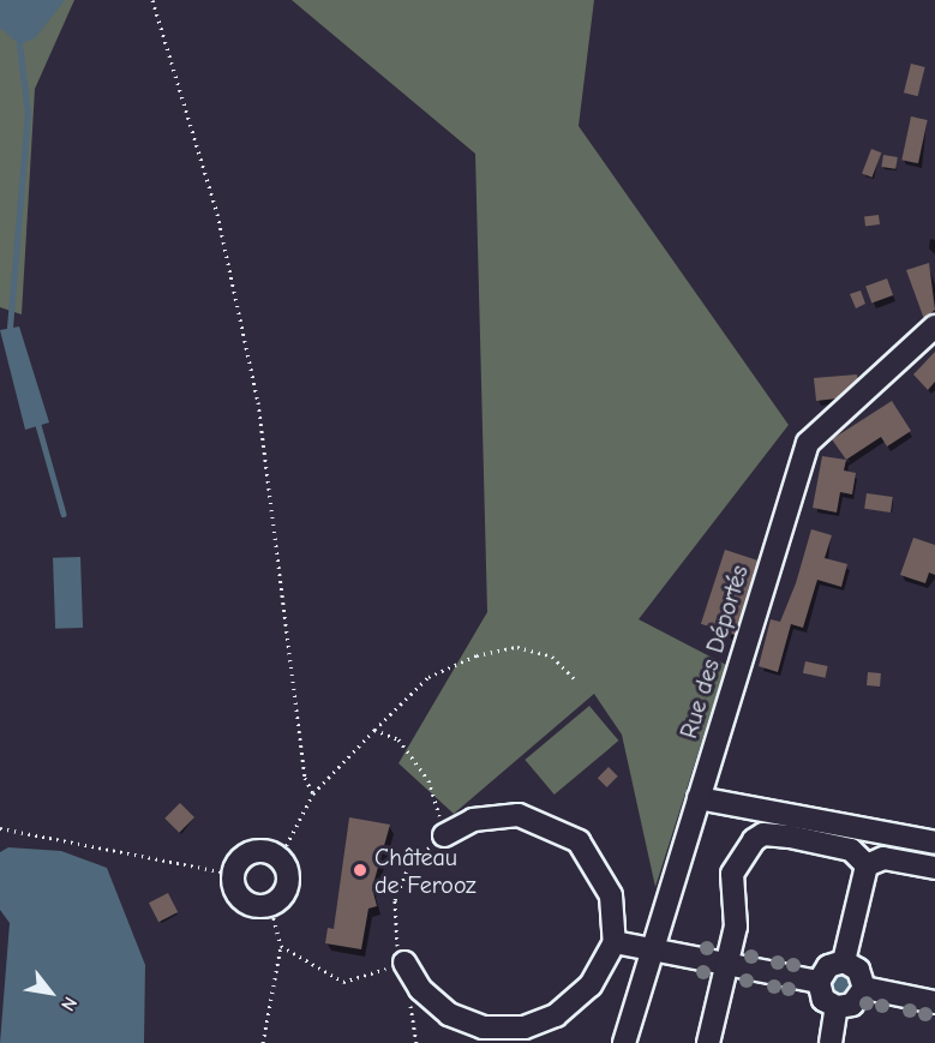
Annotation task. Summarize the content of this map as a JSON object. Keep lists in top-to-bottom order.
{
  "streets": {
    "street": ["Rue des Déportés"]
  },
  "places": ["Château de Ferooz"],
  "north": "bottom right"
}
